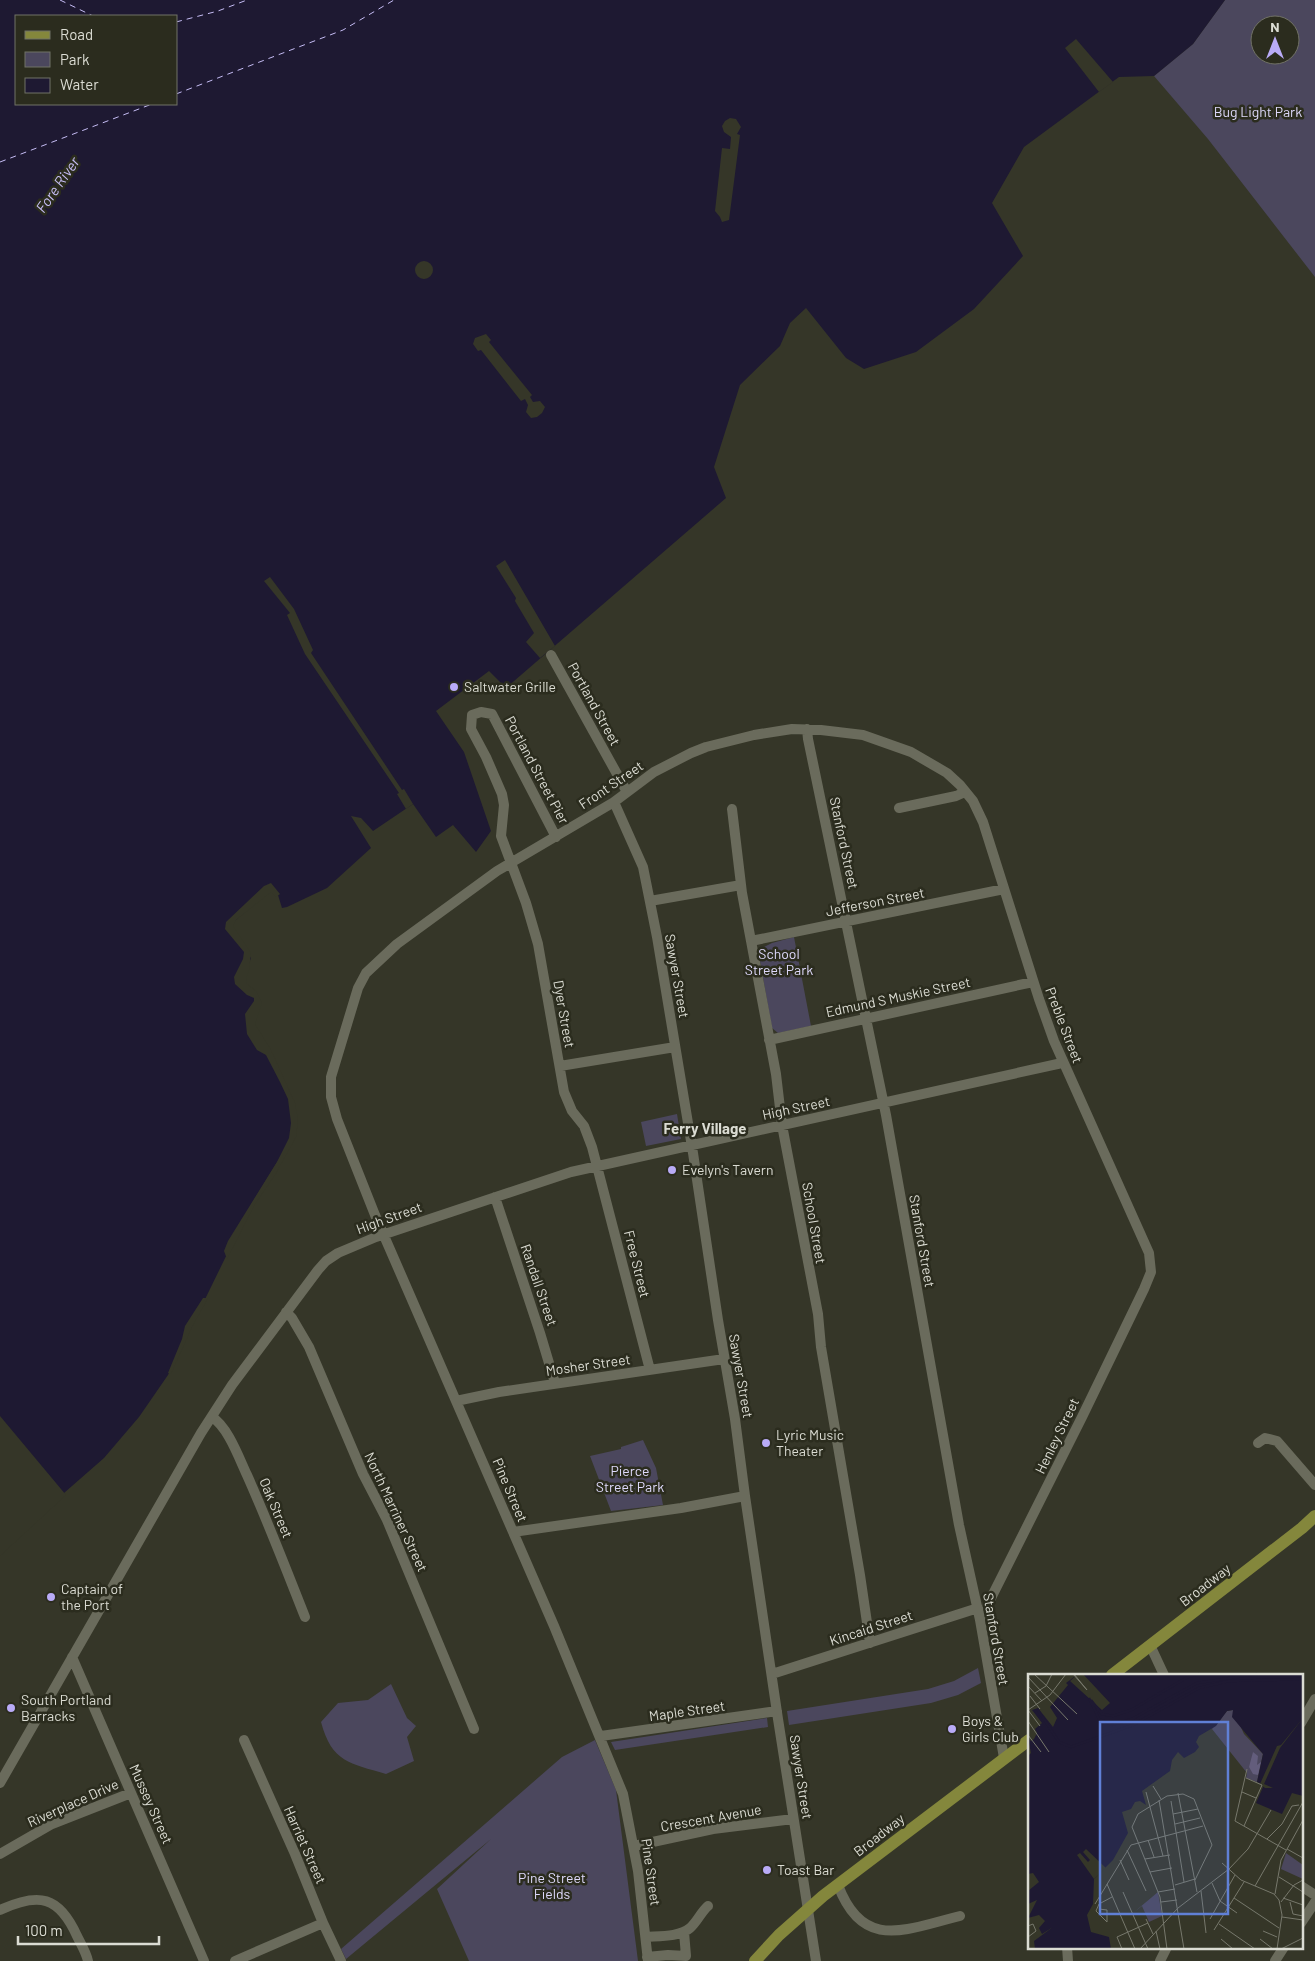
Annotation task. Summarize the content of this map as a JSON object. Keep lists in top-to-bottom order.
{
  "streets": {
    "main road": ["Broadway"],
    "street": [
      "Portland Street",
      "Portland Street Pier",
      "Front Street",
      "Stanford Street",
      "Jefferson Street",
      "Sawyer Street",
      "Edmund S Muskie Street",
      "Dyer Street",
      "Preble Street",
      "High Street",
      "School Street",
      "Free Street",
      "Randall Street",
      "Mosher Street",
      "Henley Street",
      "Pine Street",
      "Oak Street",
      "North Marriner Street",
      "Kincaid Street",
      "Maple Street",
      "Riverplace Drive",
      "Mussey Street",
      "Crescent Avenue",
      "Harriet Street"
    ]
  },
  "crossings": [
    ["Portland Street", "Front Street"],
    ["Portland Street Pier", "Front Street"],
    ["Portland Street Pier", "Dyer Street"],
    ["Front Street", "Stanford Street"],
    ["Front Street", "Sawyer Street"],
    ["Front Street", "Dyer Street"],
    ["Front Street", "Preble Street"],
    ["Front Street", "Pine Street"],
    ["Stanford Street", "Jefferson Street"],
    ["Stanford Street", "Edmund S Muskie Street"],
    ["Stanford Street", "High Street"],
    ["Stanford Street", "Henley Street"],
    ["Stanford Street", "Broadway"],
    ["Stanford Street", "Kincaid Street"],
    ["Jefferson Street", "Preble Street"],
    ["Jefferson Street", "School Street"],
    ["Sawyer Street", "High Street"],
    ["Sawyer Street", "Mosher Street"],
    ["Sawyer Street", "Broadway"],
    ["Sawyer Street", "Kincaid Street"],
    ["Sawyer Street", "Maple Street"],
    ["Sawyer Street", "Crescent Avenue"],
    ["Edmund S Muskie Street", "Preble Street"],
    ["Edmund S Muskie Street", "School Street"],
    ["Dyer Street", "High Street"],
    ["Dyer Street", "Free Street"],
    ["Preble Street", "High Street"],
    ["Preble Street", "Henley Street"],
    ["High Street", "School Street"],
    ["High Street", "Free Street"],
    ["High Street", "Randall Street"],
    ["High Street", "Pine Street"],
    ["High Street", "Oak Street"],
    ["High Street", "North Marriner Street"],
    ["High Street", "Mussey Street"],
    ["School Street", "Kincaid Street"],
    ["Free Street", "Mosher Street"],
    ["Randall Street", "Mosher Street"],
    ["Mosher Street", "Pine Street"],
    ["Pine Street", "Maple Street"],
    ["Pine Street", "Crescent Avenue"],
    ["Riverplace Drive", "Mussey Street"]
  ],
  "districts": ["Ferry Village"],
  "water": ["Fore River"],
  "parks": [
    "Bug Light Park",
    "School Street Park",
    "Pierce Street Park",
    "Pine Street Fields"
  ],
  "places": [
    "Saltwater Grille",
    "Evelyn's Tavern",
    "Lyric Music Theater",
    "Captain of the Port",
    "South Portland Barracks",
    "Boys & Girls Club",
    "Toast Bar"
  ],
  "legend": ["Road", "Park", "Water"],
  "scale_bar": "100 m",
  "north": "top"
}
